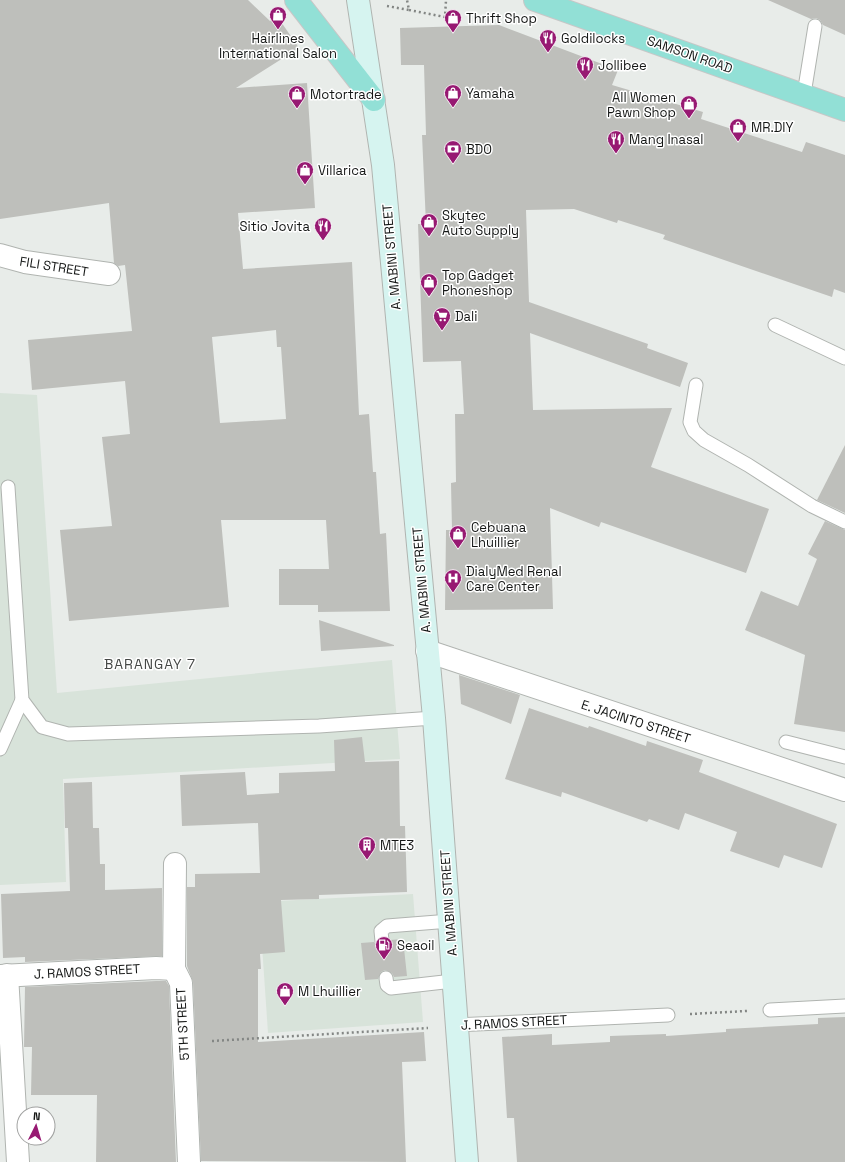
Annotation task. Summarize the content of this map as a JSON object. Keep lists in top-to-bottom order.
{
  "streets": {
    "highway": ["SAMSON ROAD"],
    "main road": ["A. MABINI STREET"],
    "street": [
      "FILI STREET",
      "E. JACINTO STREET",
      "J. RAMOS STREET",
      "5TH STREET"
    ]
  },
  "crossings": [
    ["A. MABINI STREET", "E. JACINTO STREET"],
    ["A. MABINI STREET", "J. RAMOS STREET"],
    ["J. RAMOS STREET", "5TH STREET"]
  ],
  "districts": ["BARANGAY 7"],
  "places": {
    "shop": [
      "Hairlines International Salon",
      "Thrift Shop",
      "Yamaha",
      "Motortrade",
      "All Women Pawn Shop",
      "MR.DIY",
      "Villarica",
      "Skytec Auto Supply",
      "Top Gadget Phoneshop",
      "Cebuana Lhuillier",
      "M Lhuillier"
    ],
    "restaurant": [
      "Goldilocks",
      "Jollibee",
      "Mang Inasal",
      "Sitio Jovita"
    ],
    "bank": ["BDO"],
    "supermarket": ["Dali"],
    "hospital": ["DialyMed Renal Care Center"],
    "building": ["MTE3"],
    "fuel station": ["Seaoil"]
  },
  "north": "top"
}
